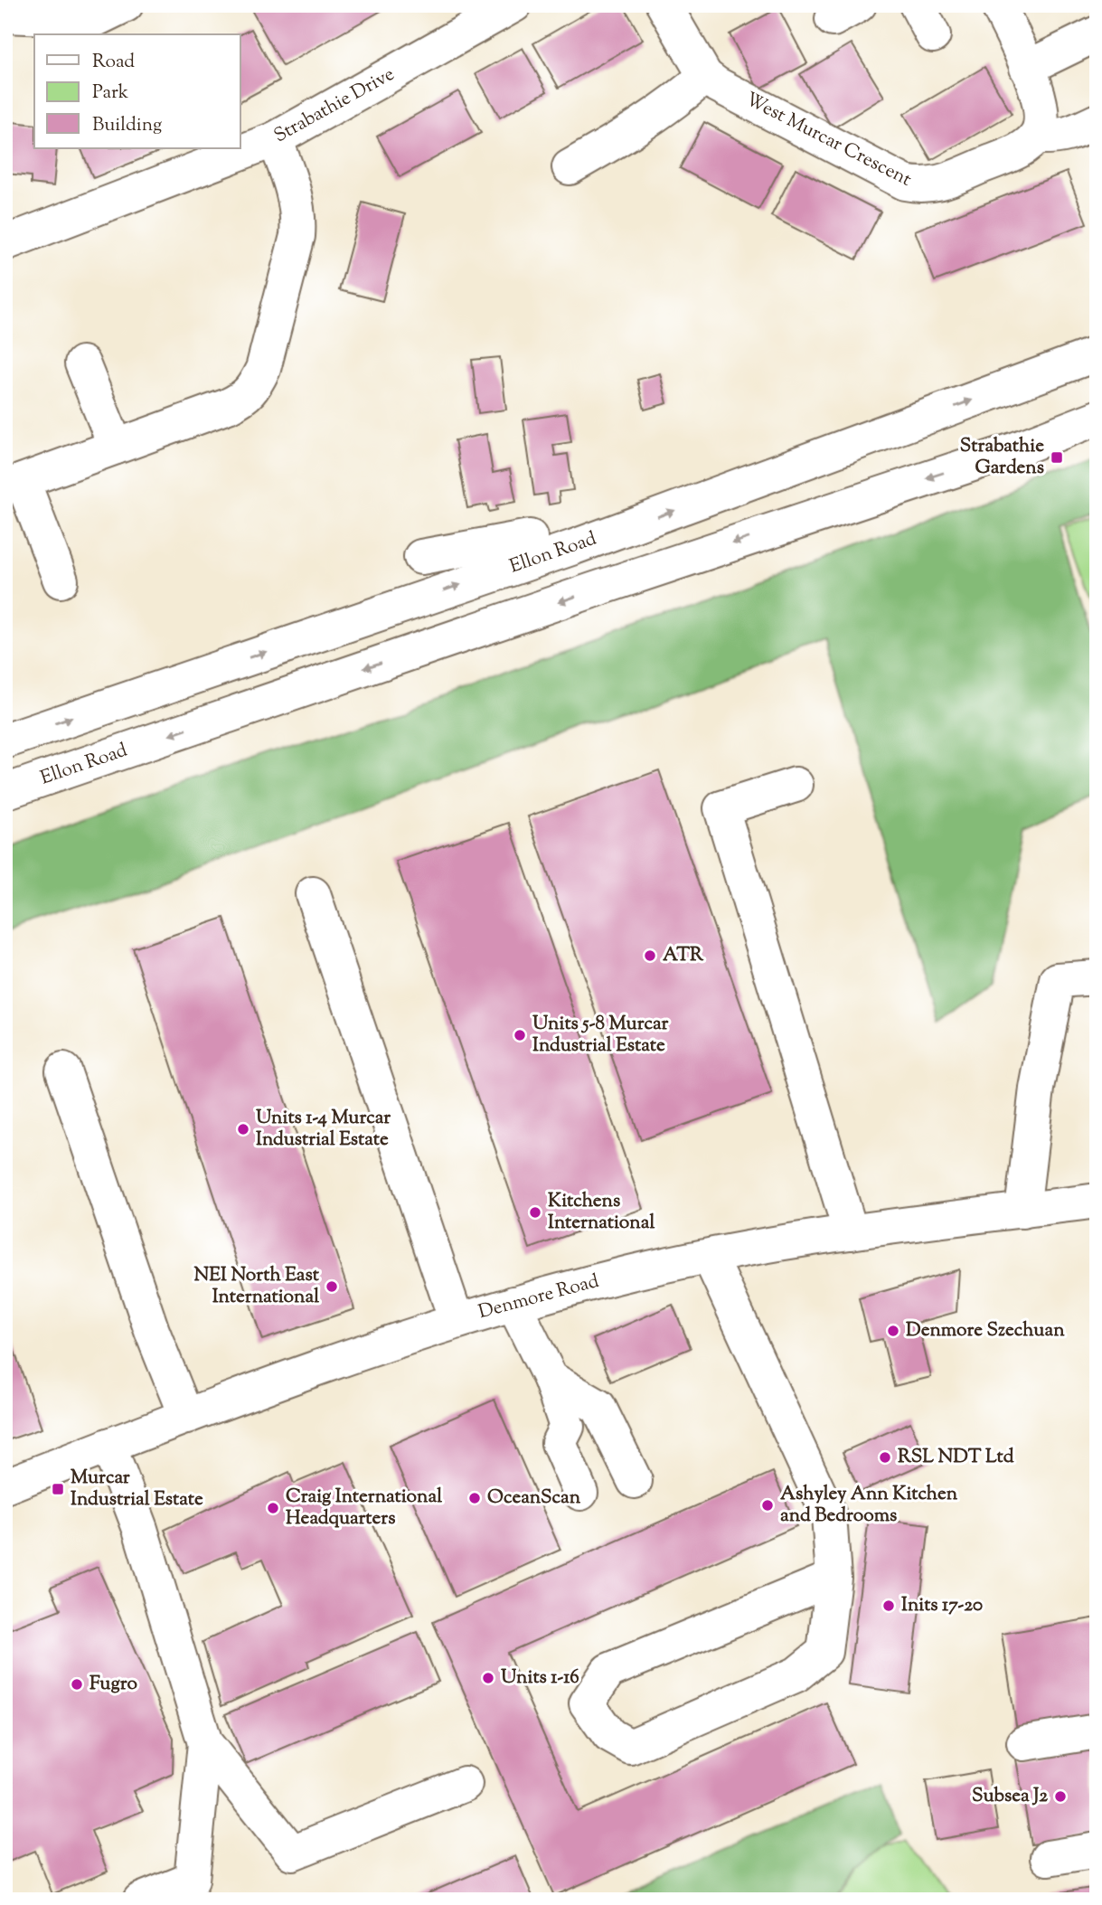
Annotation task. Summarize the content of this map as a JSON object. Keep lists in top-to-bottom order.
{
  "streets": {
    "street": [
      "Strabathie Drive",
      "West Murcar Crescent",
      "Ellon Road",
      "Denmore Road"
    ]
  },
  "places": {
    "transit": ["Strabathie Gardens", "Murcar Industrial Estate"],
    "other": [
      "ATR",
      "Units 5-8 Murcar Industrial Estate",
      "Units 1-4 Murcar Industrial Estate",
      "Kitchens International",
      "NEI North East International",
      "Denmore Szechuan",
      "RSL NDT Ltd",
      "OceanScan",
      "Ashyley Ann Kitchen and Bedrooms",
      "Craig International Headquarters",
      "Inits 17-20",
      "Units 1-16",
      "Fugro",
      "Subsea J2"
    ]
  },
  "legend": ["Road", "Park", "Building"]
}
